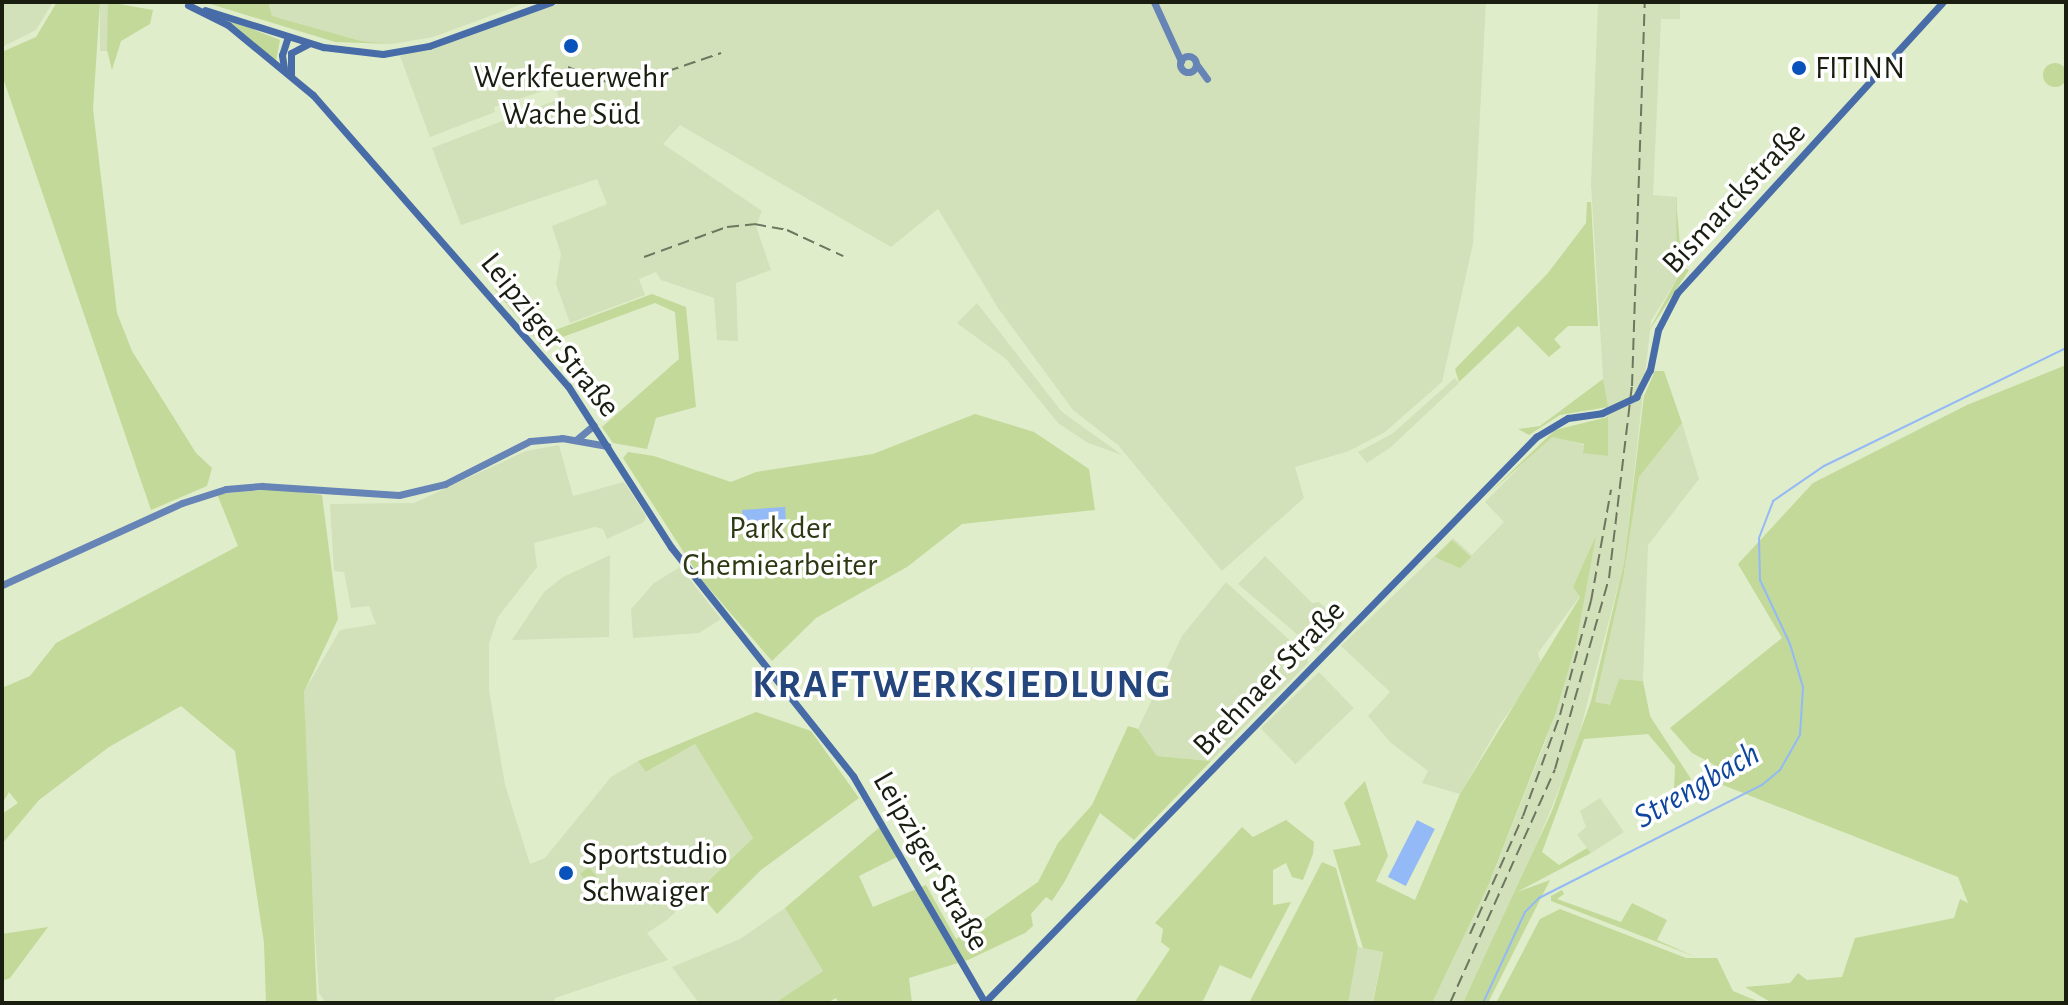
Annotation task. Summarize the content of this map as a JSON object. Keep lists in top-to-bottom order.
{
  "streets": {
    "main road": ["Bismarckstraße", "Leipziger Straße", "Brehnaer Straße"]
  },
  "crossings": [
    ["Bismarckstraße", "Brehnaer Straße"],
    ["Leipziger Straße", "Brehnaer Straße"]
  ],
  "districts": ["KRAFTWERKSIEDLUNG"],
  "water": ["Strengbach"],
  "parks": ["Park der Chemiearbeiter"],
  "places": ["Werkfeuerwehr Wache Süd", "FITINN", "Sportstudio Schwaiger"]
}
